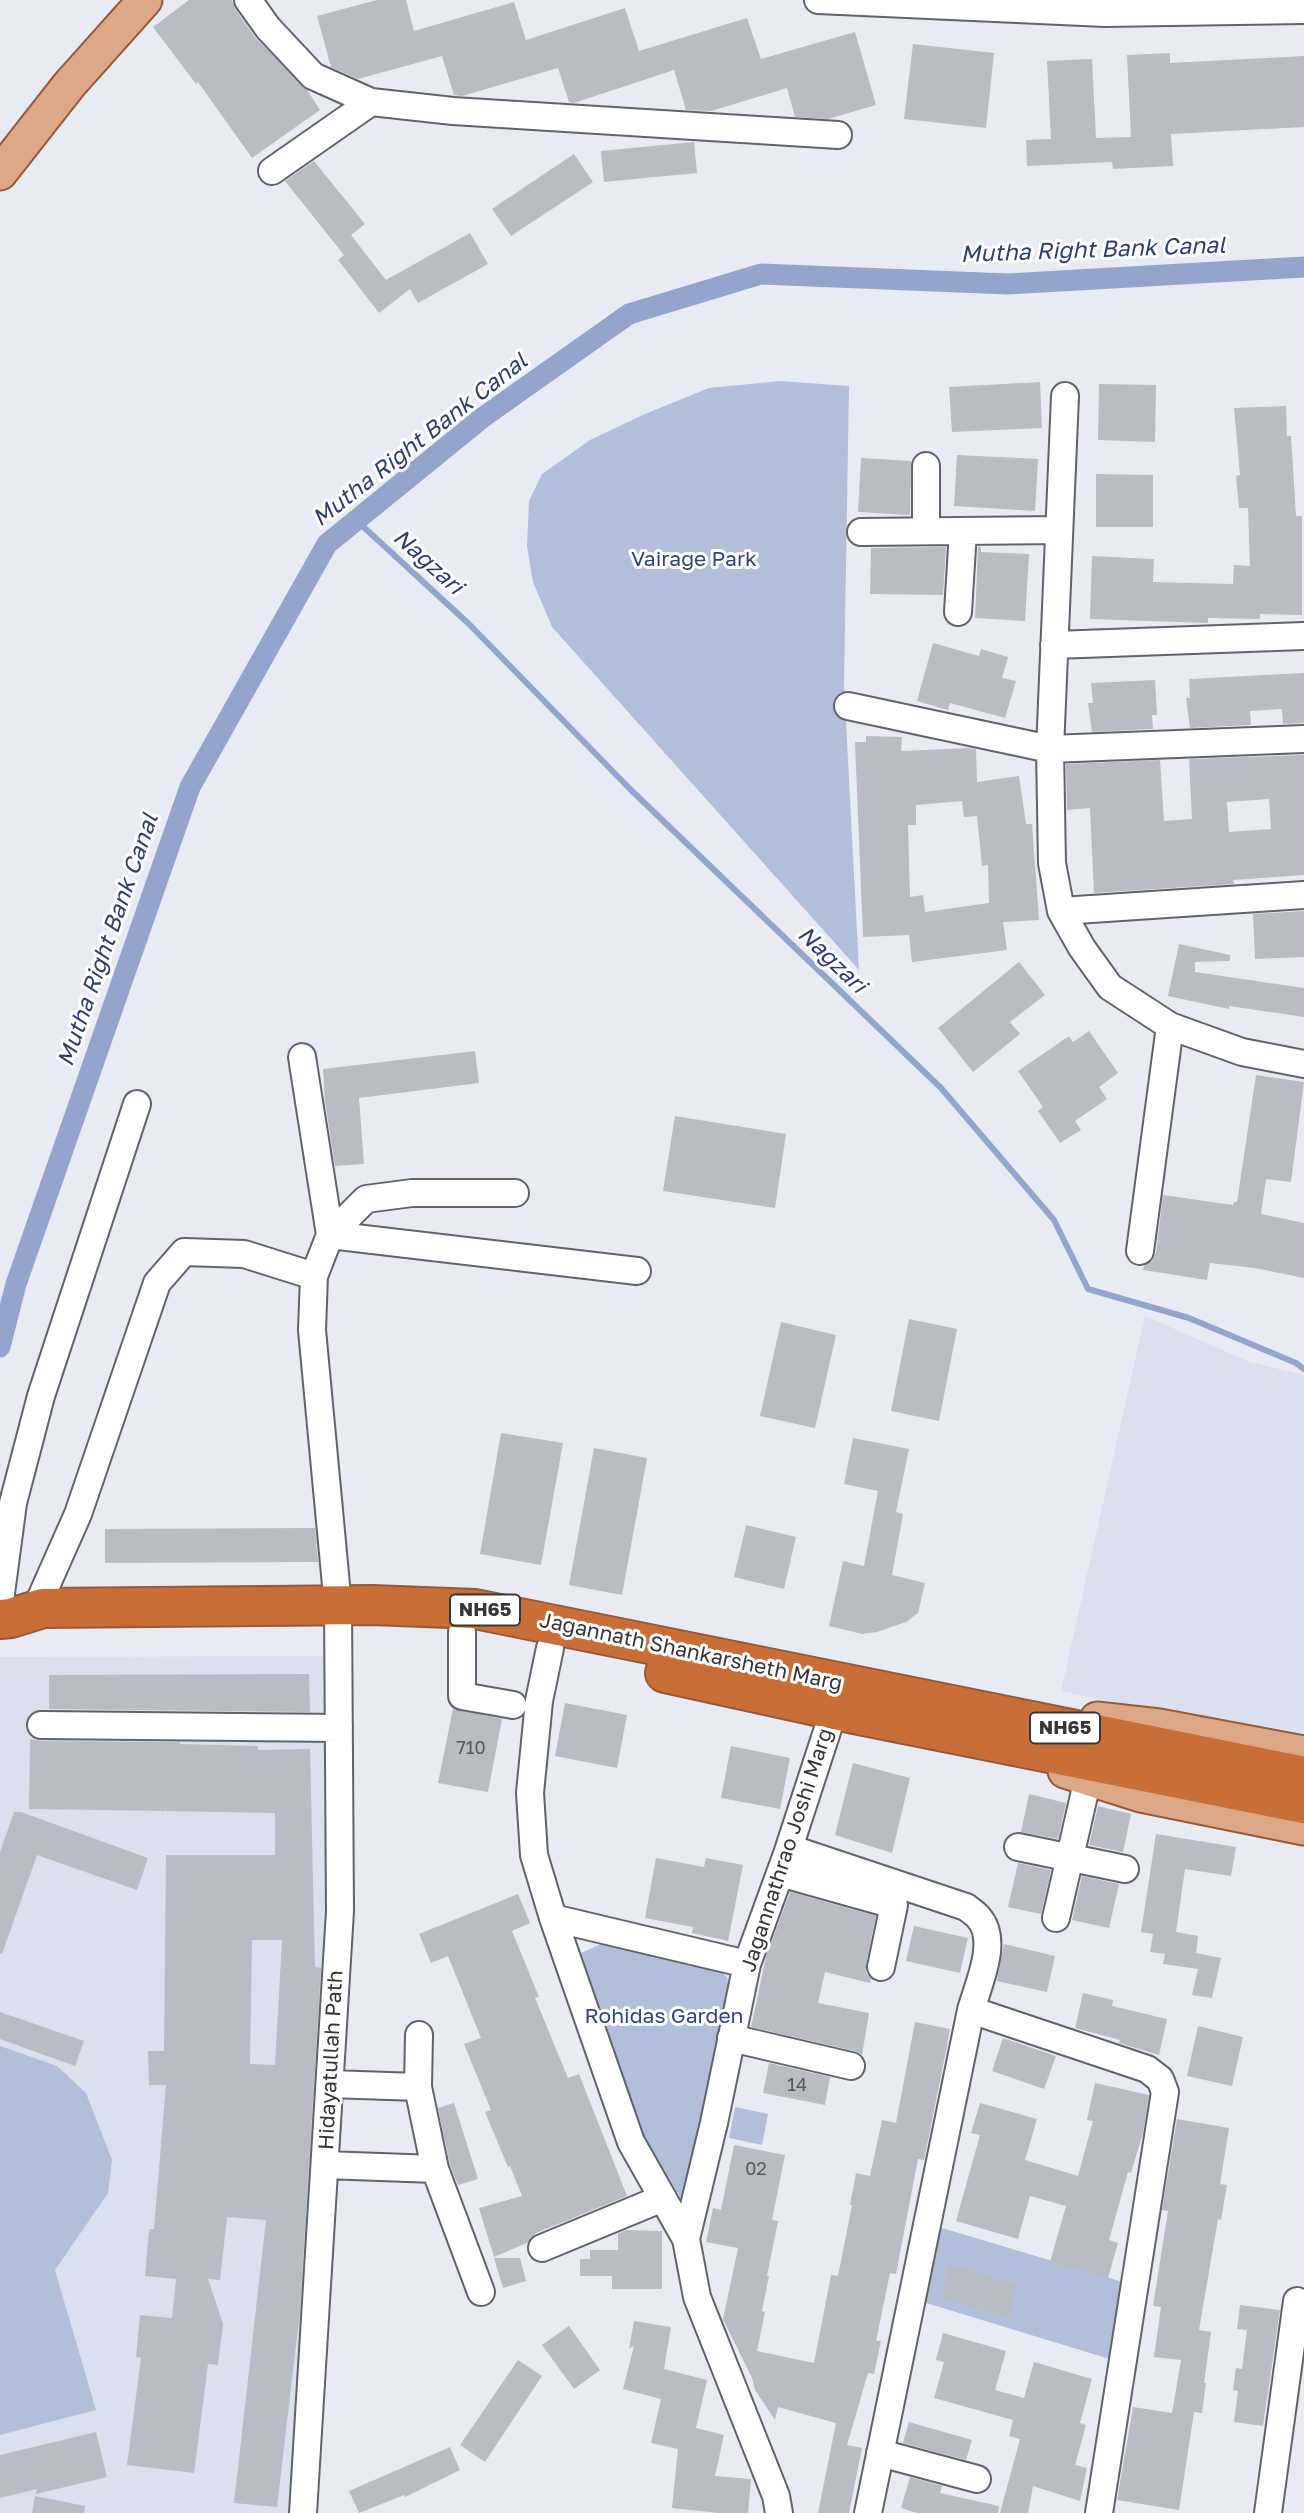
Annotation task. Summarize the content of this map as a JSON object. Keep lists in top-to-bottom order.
{
  "streets": {
    "highway": ["NH65", "Jagannath Shankarsheth Marg"],
    "street": ["Jagannathrao Joshi Marg", "Hidayatullah Path"]
  },
  "crossings": [
    ["NH65", "Jagannath Shankarsheth Marg"],
    ["Jagannath Shankarsheth Marg", "Jagannathrao Joshi Marg"],
    ["Jagannath Shankarsheth Marg", "Hidayatullah Path"]
  ],
  "water": ["Mutha Right Bank Canal", "Nagzari"],
  "parks": ["Vairage Park", "Rohidas Garden"],
  "house_numbers": ["710", "14", "02"]
}
